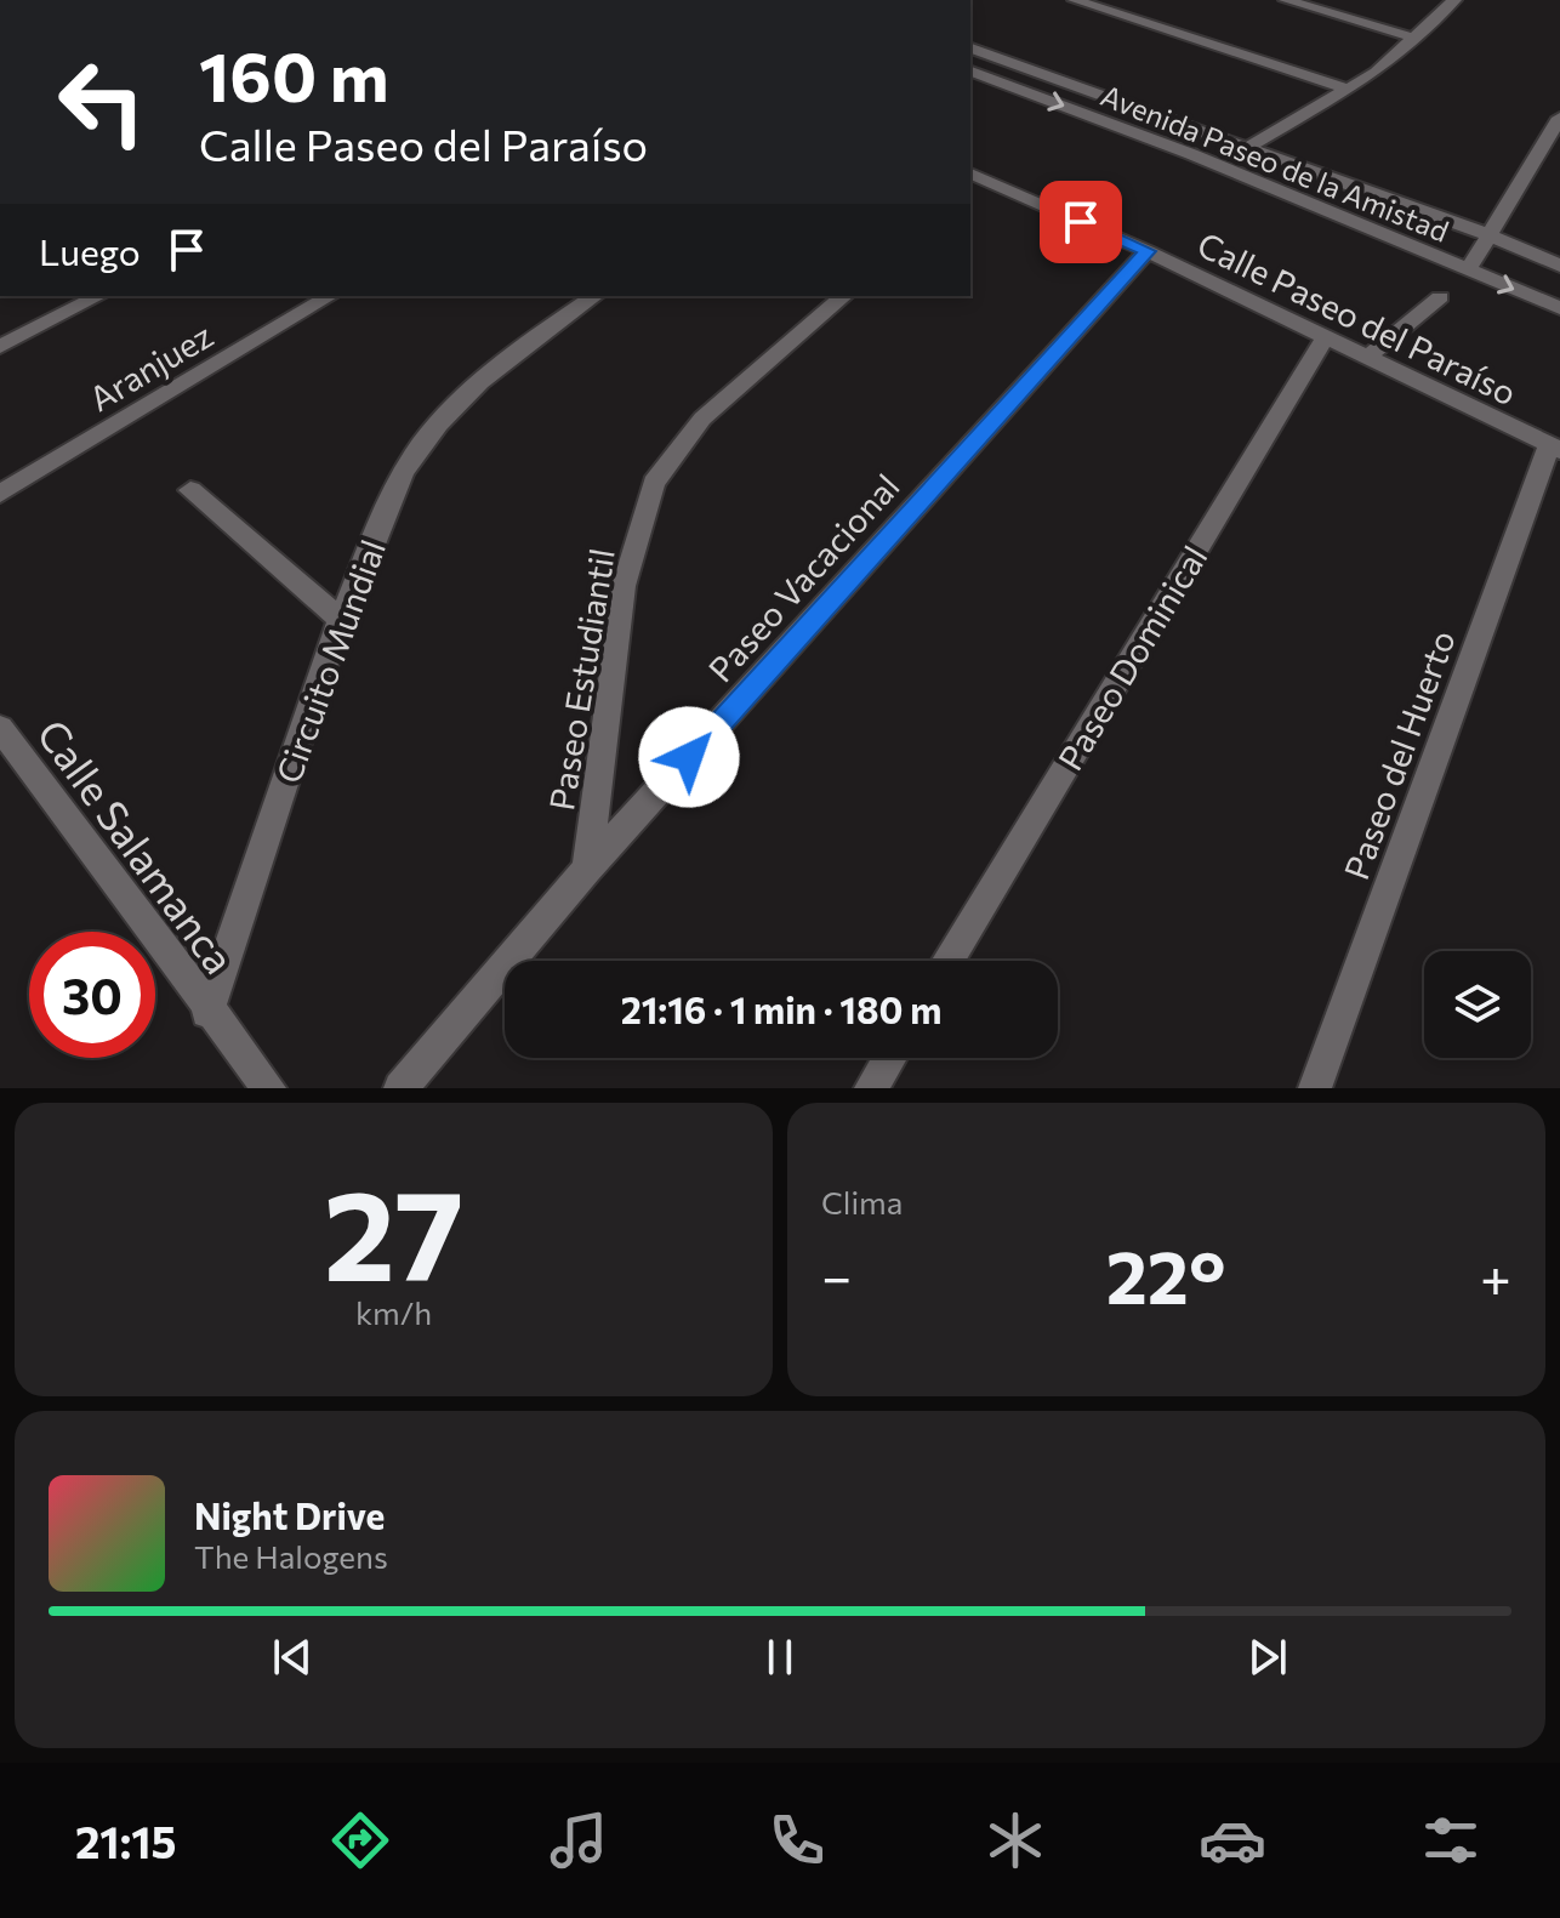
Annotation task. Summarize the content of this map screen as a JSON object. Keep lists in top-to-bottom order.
{
  "streets": {
    "street": [
      "Avenida Paseo de la Amistad",
      "Calle Paseo del Paraíso",
      "Aranjuez",
      "Paseo Vacacional",
      "Paseo Dominical",
      "Circuito Mundial",
      "Paseo Estudiantil",
      "Paseo del Huerto",
      "Calle Salamanca"
    ]
  },
  "crossings": [
    ["Calle Paseo del Paraíso", "Paseo Vacacional"],
    ["Calle Paseo del Paraíso", "Paseo Dominical"],
    ["Calle Paseo del Paraíso", "Paseo del Huerto"],
    ["Paseo Vacacional", "Paseo Estudiantil"],
    ["Circuito Mundial", "Calle Salamanca"]
  ],
  "page": {
    "turn": ["160 m", "Calle Paseo del Paraíso"],
    "then": "Luego",
    "limit": "30",
    "trip": "21:16 · 1 min · 180 m",
    "tile": [
      ["27", "km/h"],
      "Clima"
    ],
    "heat": ["−", "22°", "+"],
    "song": ["Night Drive", "The Halogens"],
    "tabs": "21:15"
  }
}
